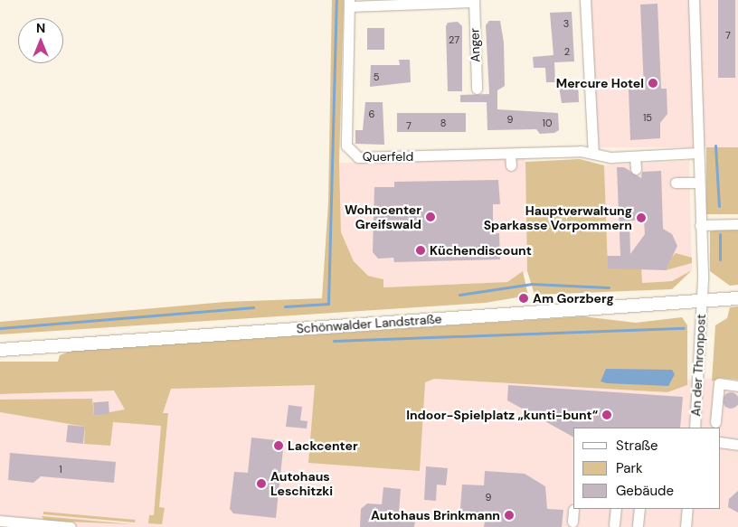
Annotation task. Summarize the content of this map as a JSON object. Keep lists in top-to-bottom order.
{
  "streets": {
    "main road": ["Schönwalder Landstraße"],
    "street": ["Anger", "Querfeld", "An der Thronpost"]
  },
  "crossings": [
    ["Anger", "Querfeld"],
    ["Schönwalder Landstraße", "An der Thronpost"]
  ],
  "places": [
    "Mercure Hotel",
    "Wohncenter Greifswald",
    "Hauptverwaltung Sparkasse Vorpommern",
    "Küchendiscount",
    "Am Gorzberg",
    "Indoor-Spielplatz „kunti-bunt“",
    "Lackcenter",
    "Autohaus Leschitzki",
    "Autohaus Brinkmann"
  ],
  "house_numbers": [
    "3",
    "7",
    "27",
    "2",
    "5",
    "6",
    "15",
    "9",
    "8",
    "10",
    "7",
    "1",
    "9"
  ],
  "legend": ["Straße", "Park", "Gebäude"],
  "north": "top"
}
